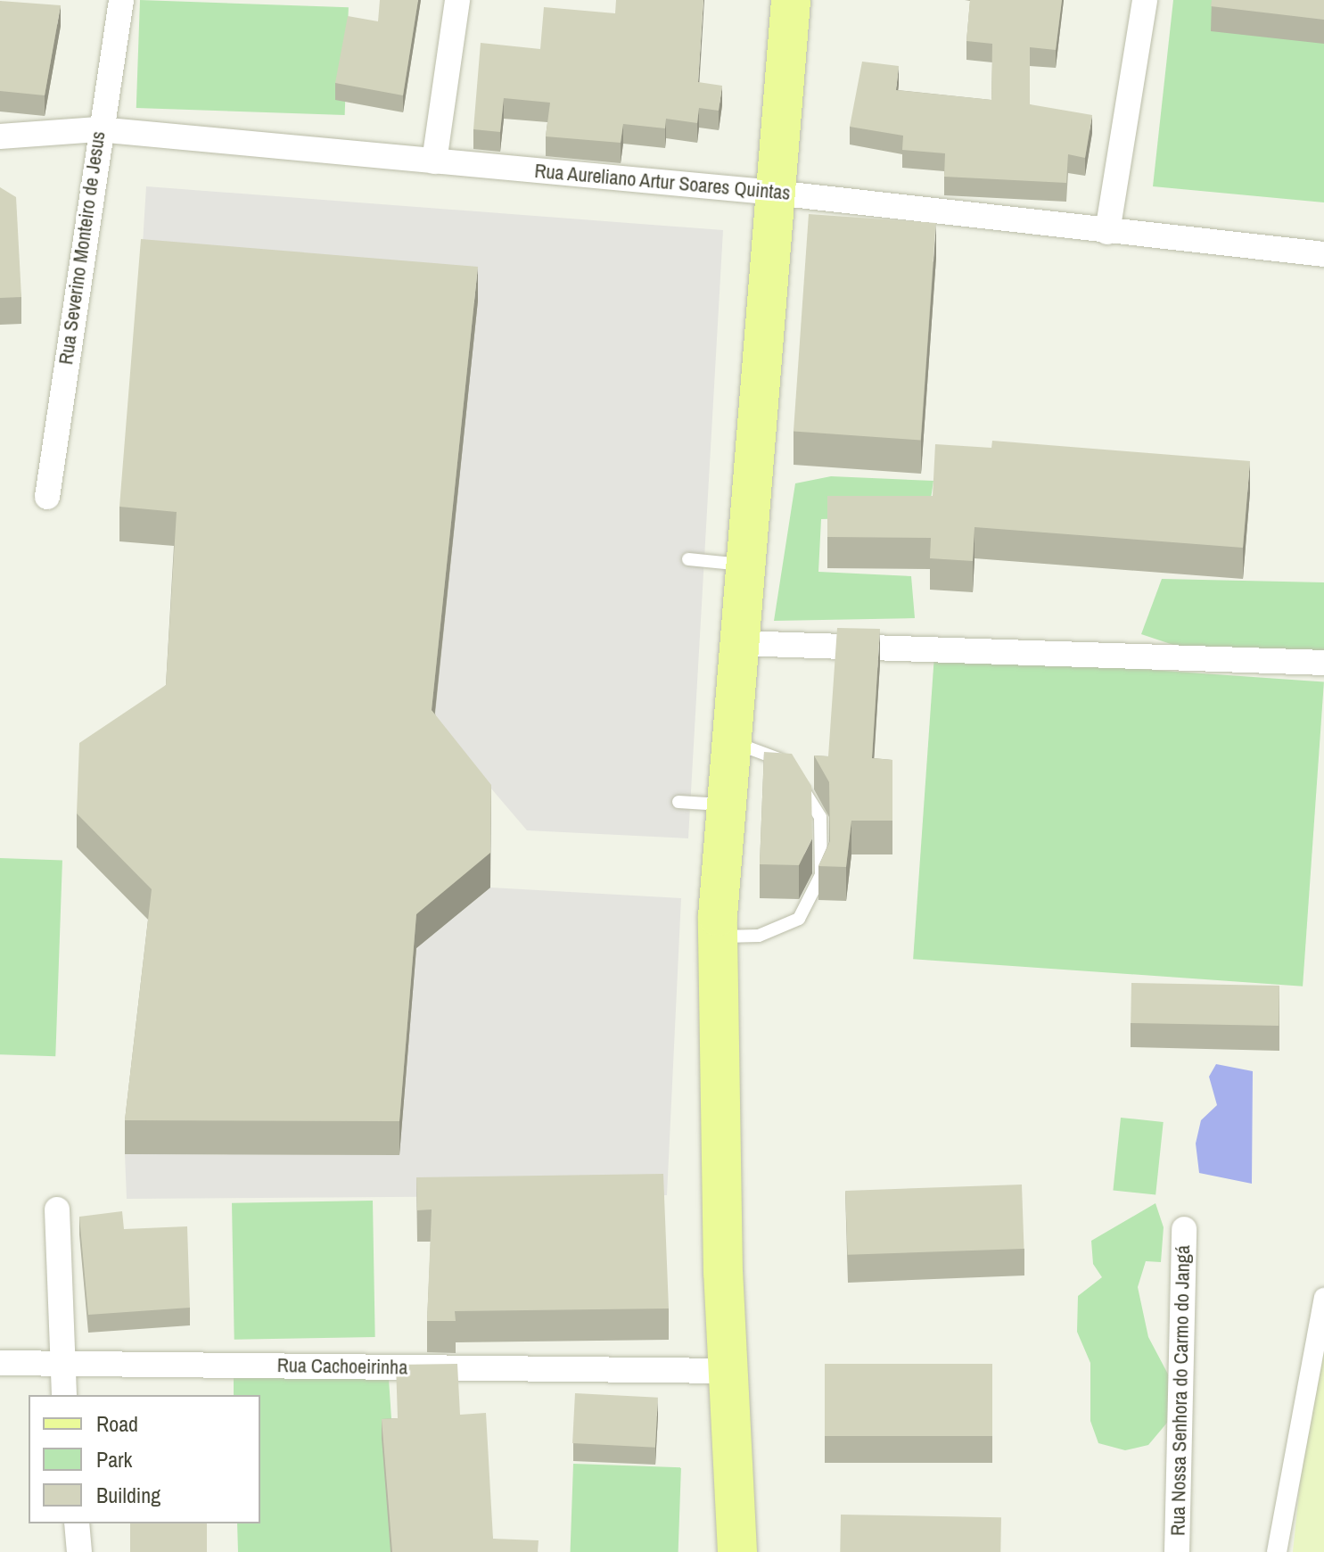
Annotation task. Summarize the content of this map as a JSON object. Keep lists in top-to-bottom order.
{
  "streets": {
    "street": [
      "Rua Aureliano Artur Soares Quintas",
      "Rua Severino Monteiro de Jesus",
      "Rua Cachoeirinha",
      "Rua Nossa Senhora do Carmo do Jangá"
    ]
  },
  "crossings": [
    ["Rua Aureliano Artur Soares Quintas", "Rua Severino Monteiro de Jesus"]
  ],
  "legend": ["Road", "Park", "Building"]
}
